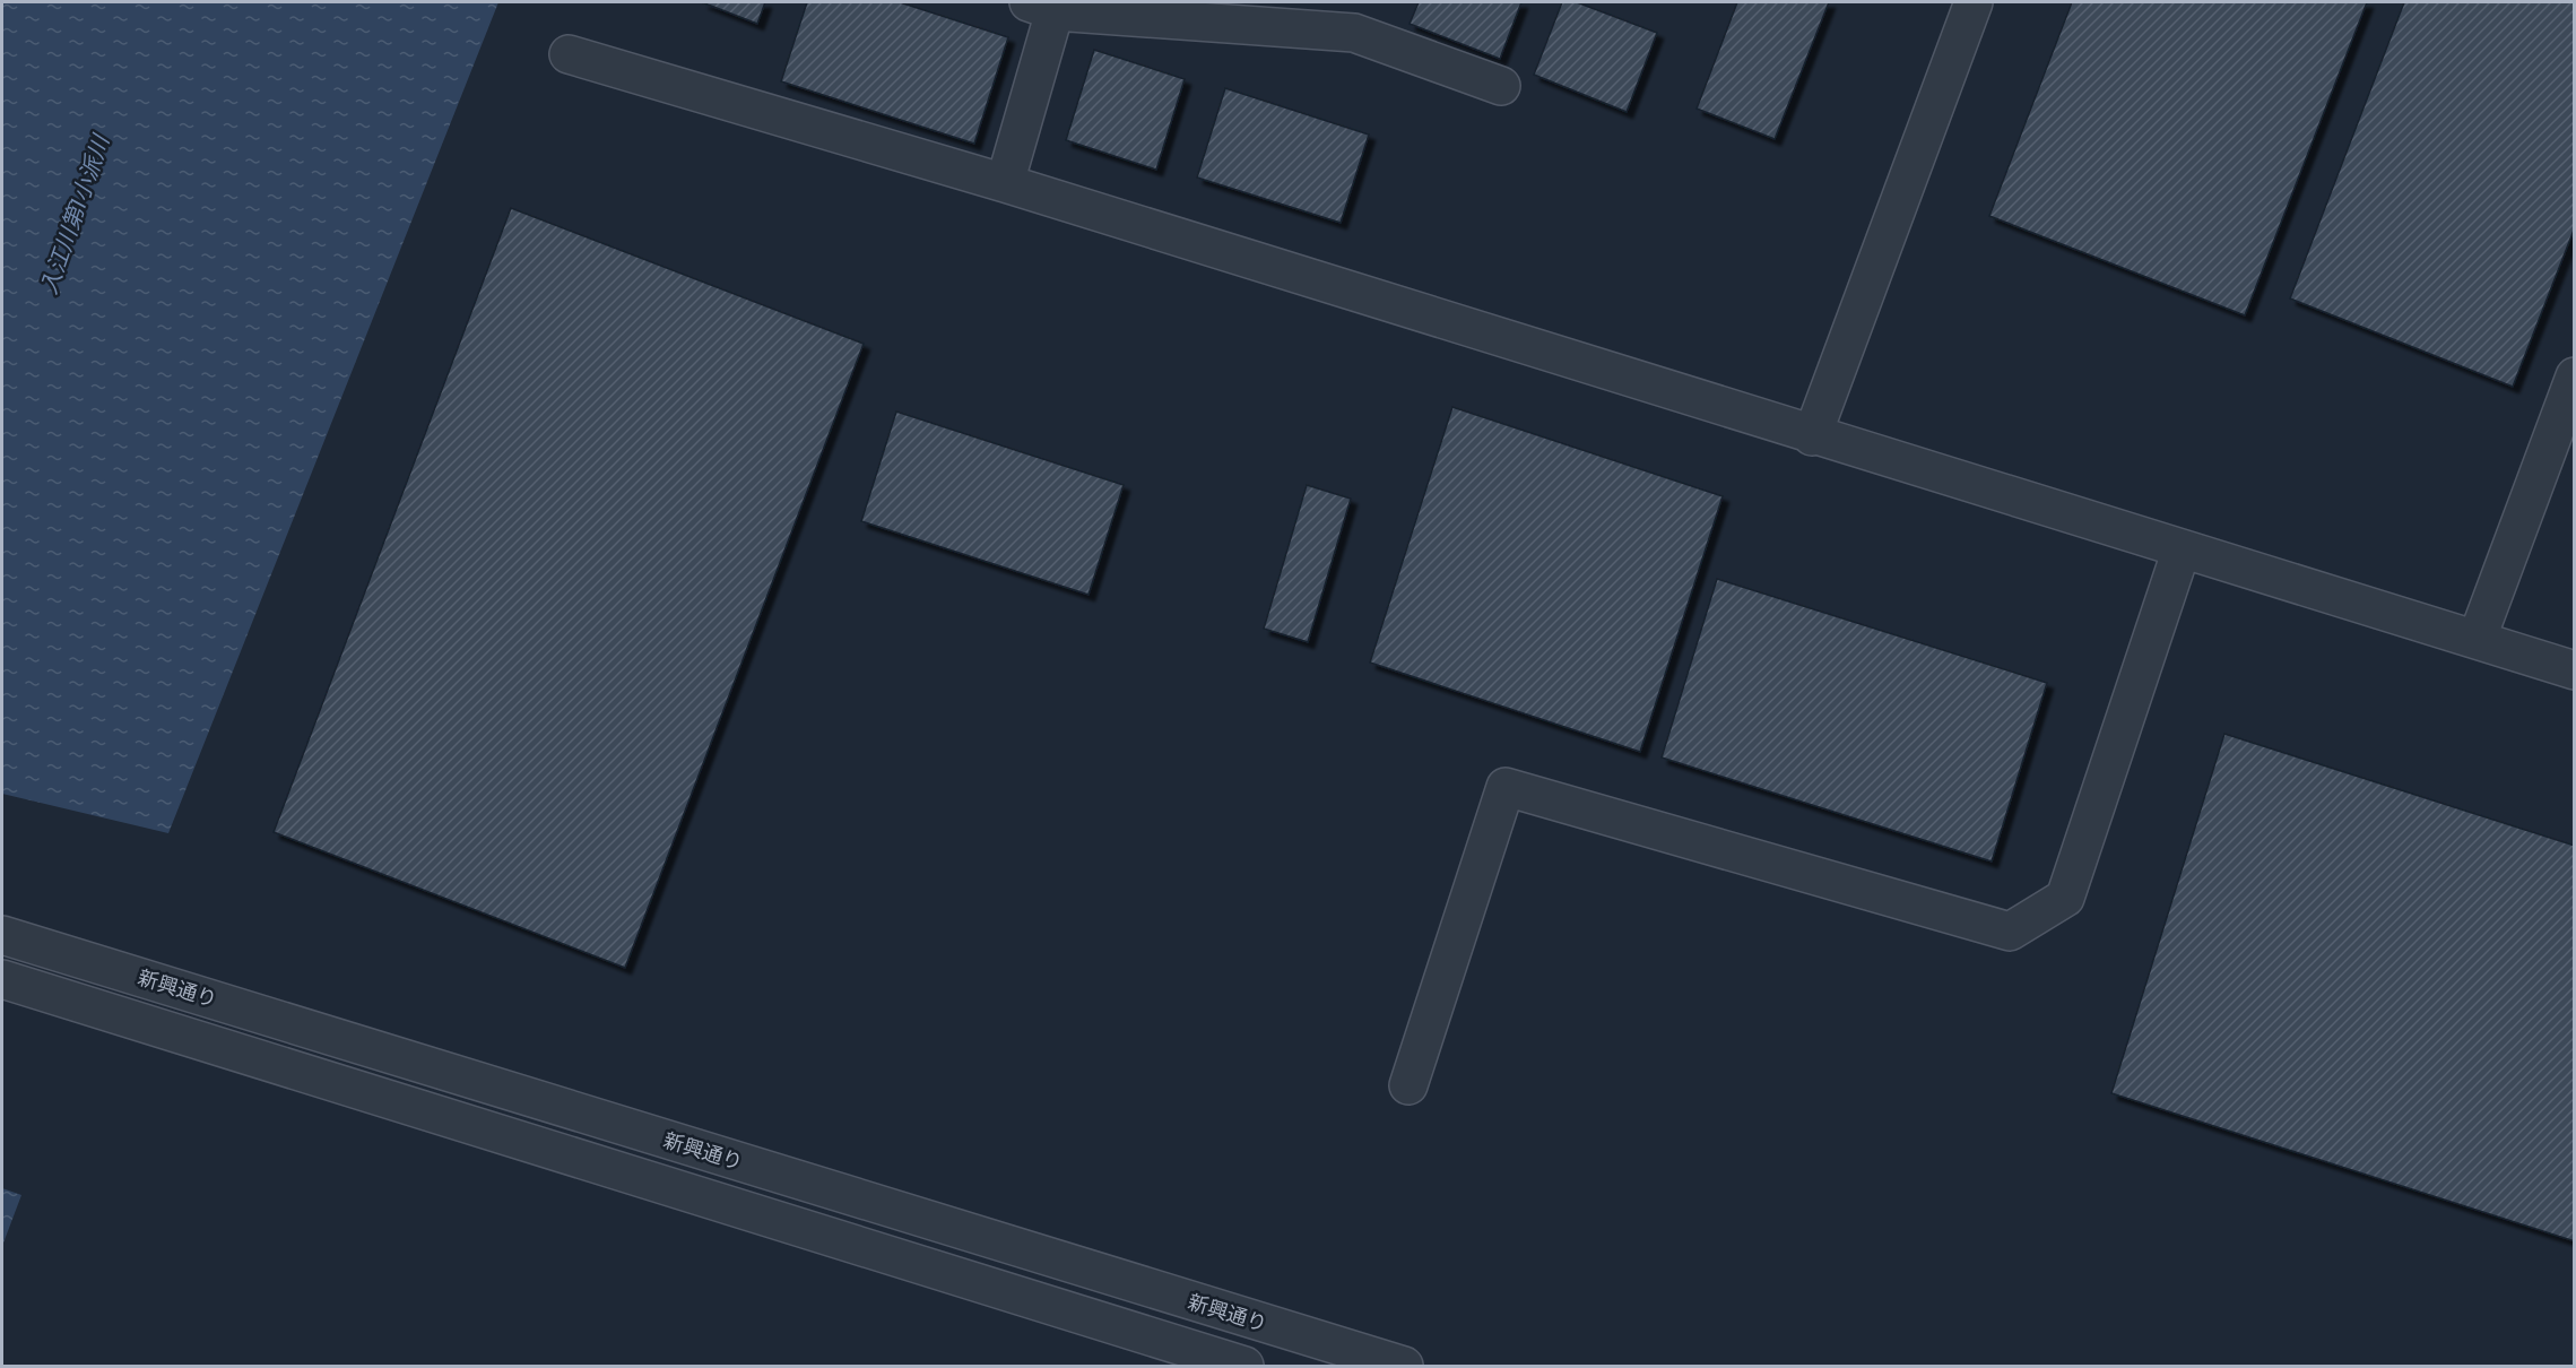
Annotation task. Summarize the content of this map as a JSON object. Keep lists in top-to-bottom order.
{
  "streets": {
    "street": ["新興通り"]
  },
  "water": ["入江川第1小派川"]
}
